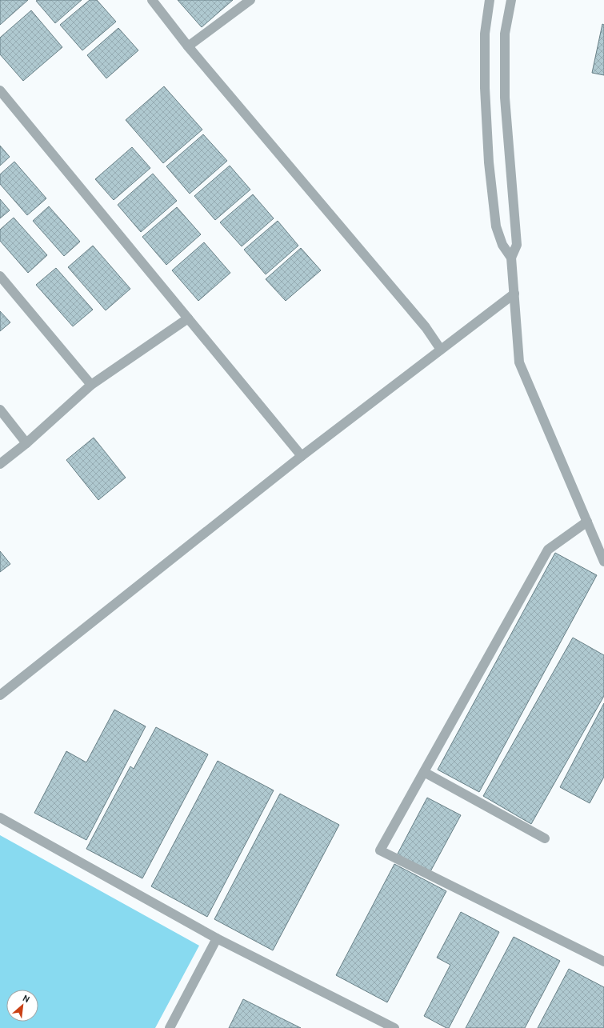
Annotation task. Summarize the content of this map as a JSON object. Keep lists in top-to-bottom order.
{
  "north": "top right"
}
